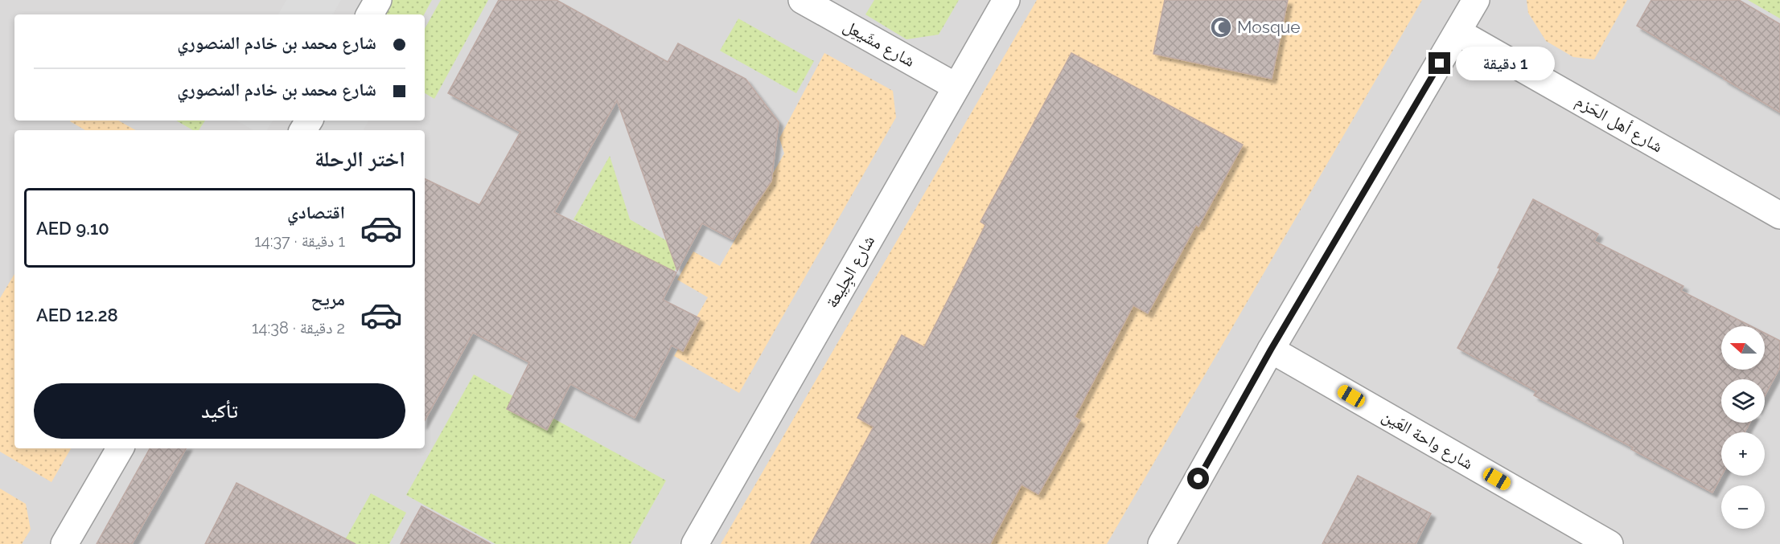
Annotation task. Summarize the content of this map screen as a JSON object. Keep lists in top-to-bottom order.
{
  "streets": {
    "street": [
      "شارع مشَيعِل",
      "شارع أهل الحَزم",
      "شارع الجِلِيعة",
      "شارع واحة العَين"
    ]
  },
  "crossings": [
    ["شارع مشَيعِل", "شارع الجِلِيعة"]
  ],
  "places": {
    "mosque": ["Mosque"]
  },
  "north": "left",
  "page": {
    "banner": ["شارع محمد بن خادم المنصوري", "شارع محمد بن خادم المنصوري"],
    "bubble": "1 دقيقة",
    "heading": "اختر الرحلة",
    "list": [
      {
        "name": "اقتصادي",
        "note": "1 دقيقة · 14:37",
        "value": "AED 9.10"
      },
      {
        "name": "مريح",
        "note": "2 دقيقة · 14:38",
        "value": "AED 12.28"
      }
    ],
    "map_buttons": ["+", "−"],
    "buttons": "تأكيد"
  }
}
